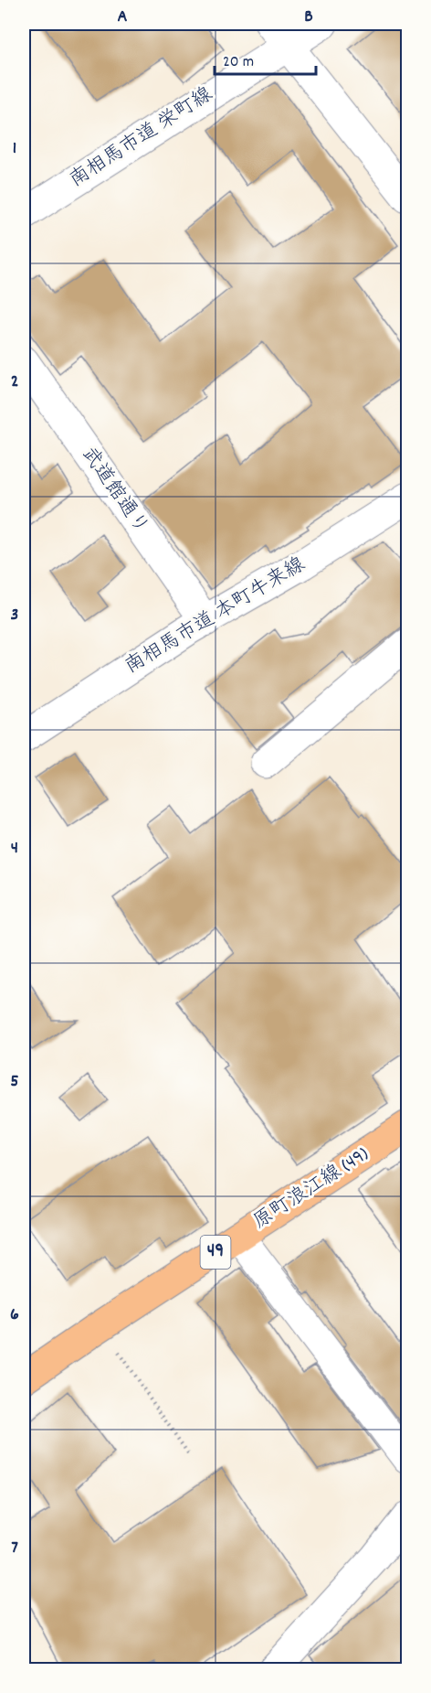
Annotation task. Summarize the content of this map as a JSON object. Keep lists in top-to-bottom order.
{
  "streets": {
    "main road": ["原町浪江線 (49)", "49"],
    "street": ["南相馬市道 栄町線", "武道館通り", "南相馬市道 本町牛来線"]
  },
  "crossings": [
    ["武道館通り", "南相馬市道 本町牛来線"]
  ],
  "scale_bar": "20 m",
  "grid": {
    "columns": ["A", "B"],
    "rows": [
      "1",
      "2",
      "3",
      "4",
      "5",
      "6",
      "7"
    ]
  }
}
